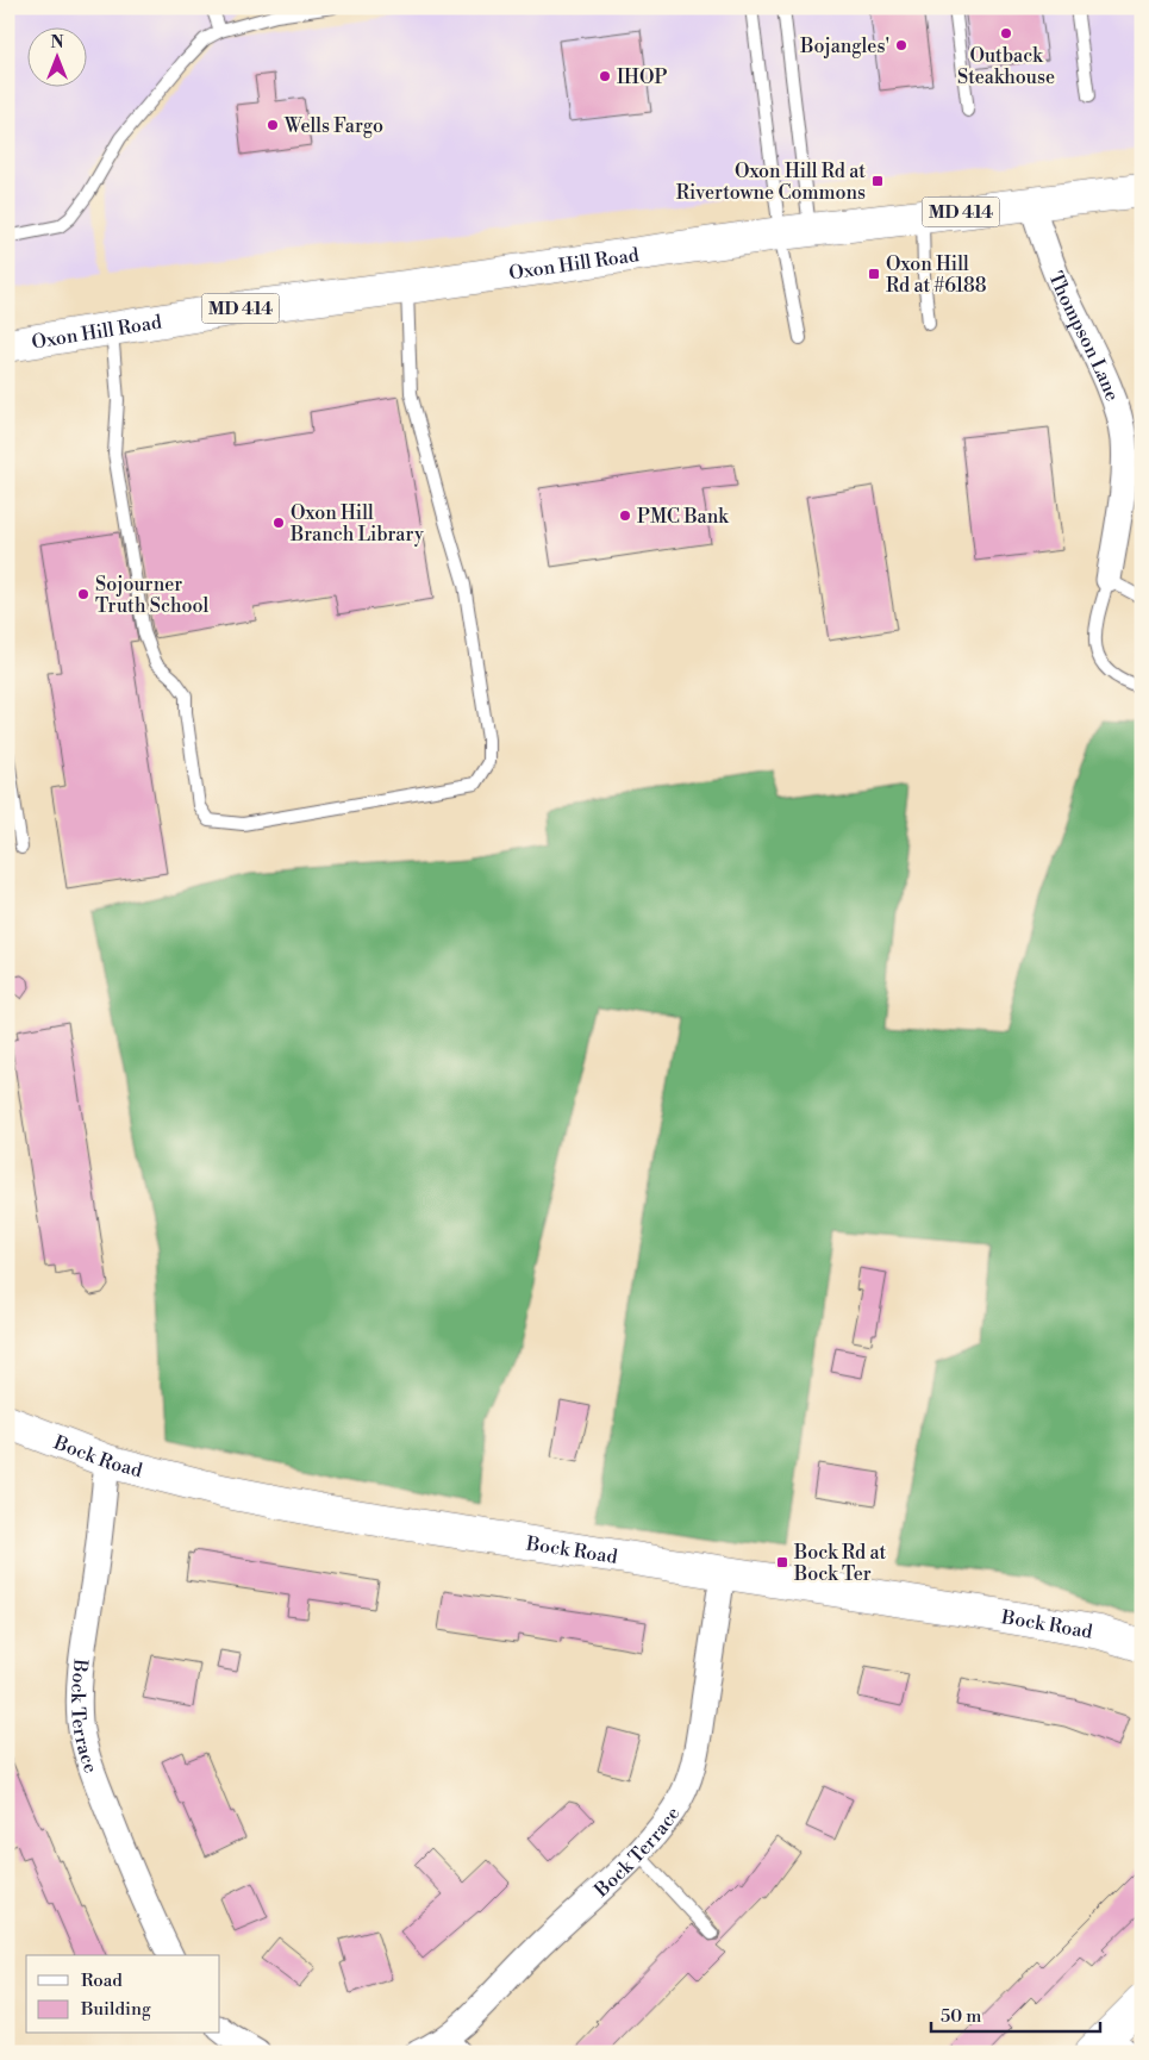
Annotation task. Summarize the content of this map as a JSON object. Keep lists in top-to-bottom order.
{
  "streets": {
    "main road": ["MD 414", "Oxon Hill Road", "Bock Road"],
    "street": ["Thompson Lane", "Bock Terrace"]
  },
  "crossings": [
    ["Oxon Hill Road", "Thompson Lane"],
    ["Bock Road", "Bock Terrace"]
  ],
  "places": {
    "other": [
      "Outback Steakhouse",
      "Bojangles'",
      "IHOP",
      "Wells Fargo",
      "PMC Bank",
      "Oxon Hill Branch Library",
      "Sojourner Truth School"
    ],
    "transit": ["Oxon Hill Rd at Rivertowne Commons", "Oxon Hill Rd at #6188", "Bock Rd at Bock Ter"]
  },
  "legend": ["Road", "Building"],
  "scale_bar": "50 m",
  "north": "top"
}
